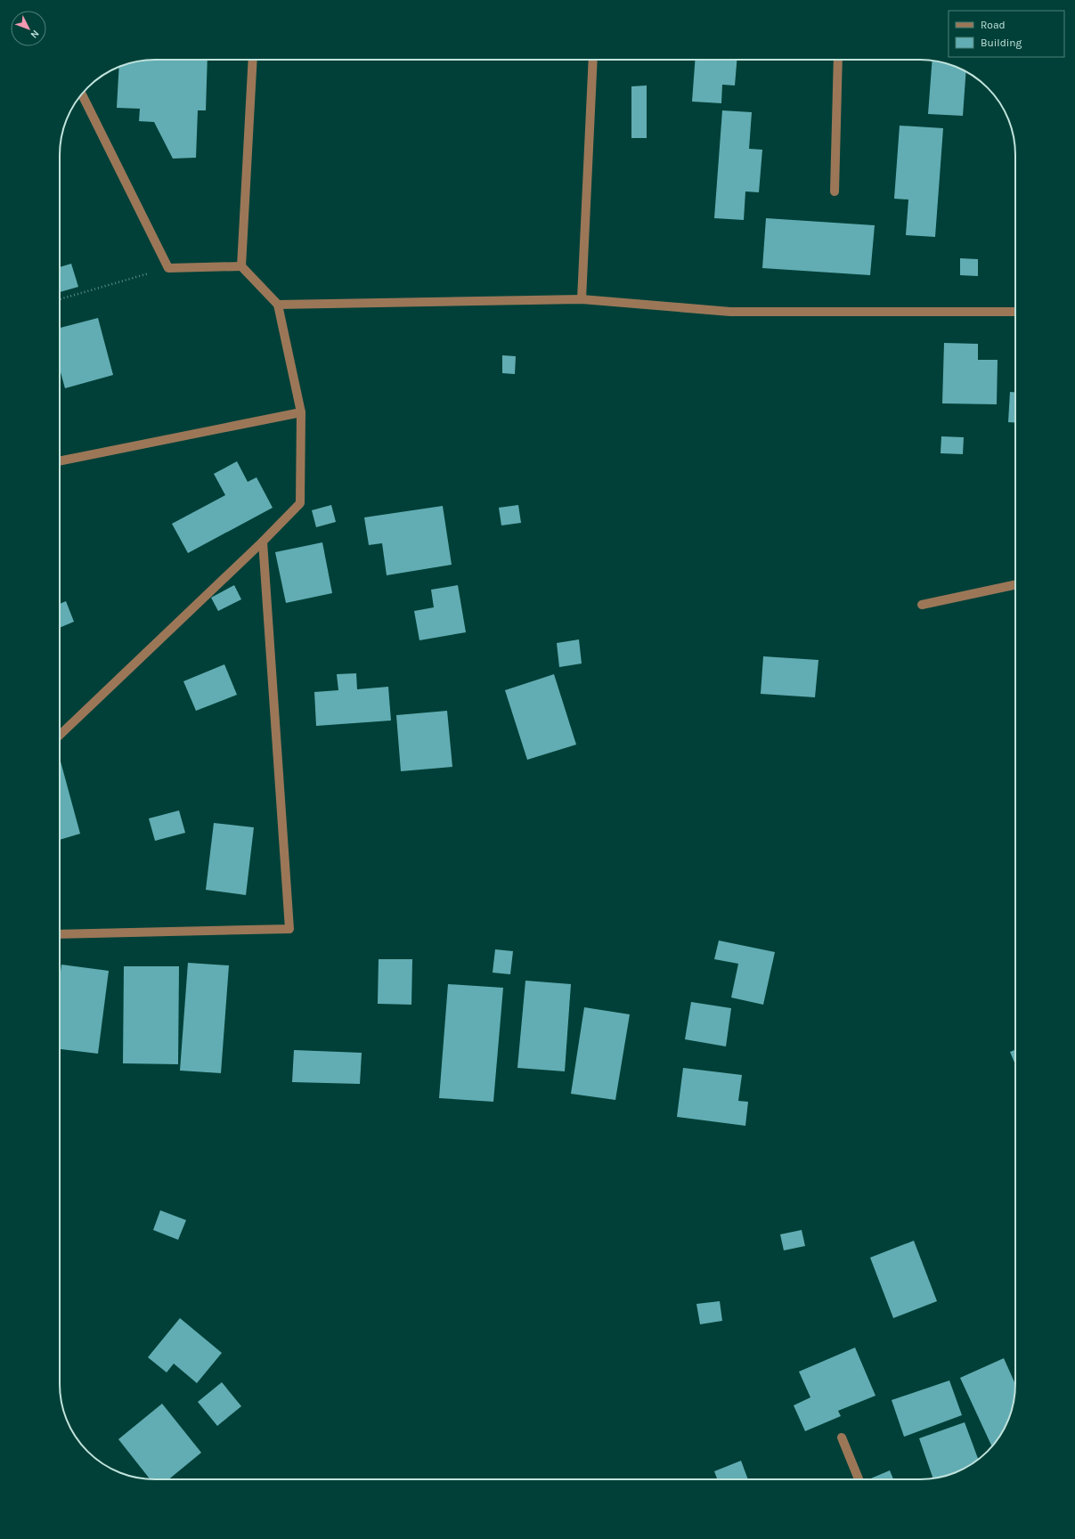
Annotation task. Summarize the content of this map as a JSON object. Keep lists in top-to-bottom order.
{
  "legend": ["Road", "Building"],
  "north": "bottom right"
}
